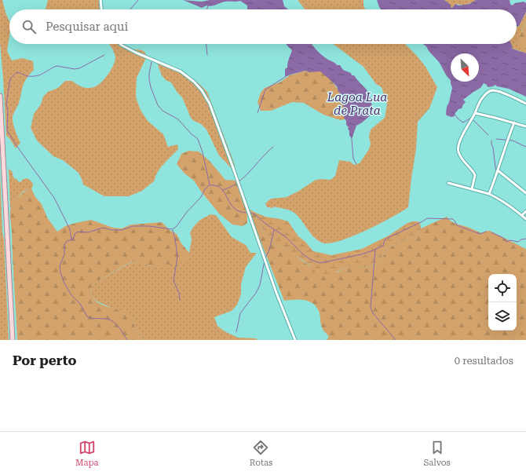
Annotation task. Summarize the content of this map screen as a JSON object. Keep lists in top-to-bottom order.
{
  "water": ["Lagoa Lua de Prata"],
  "north": "bottom right",
  "page": {
    "search": "Pesquisar aqui",
    "heading": ["Por perto", "0 resultados"],
    "nav": ["Mapa", "Rotas", "Salvos"]
  }
}
